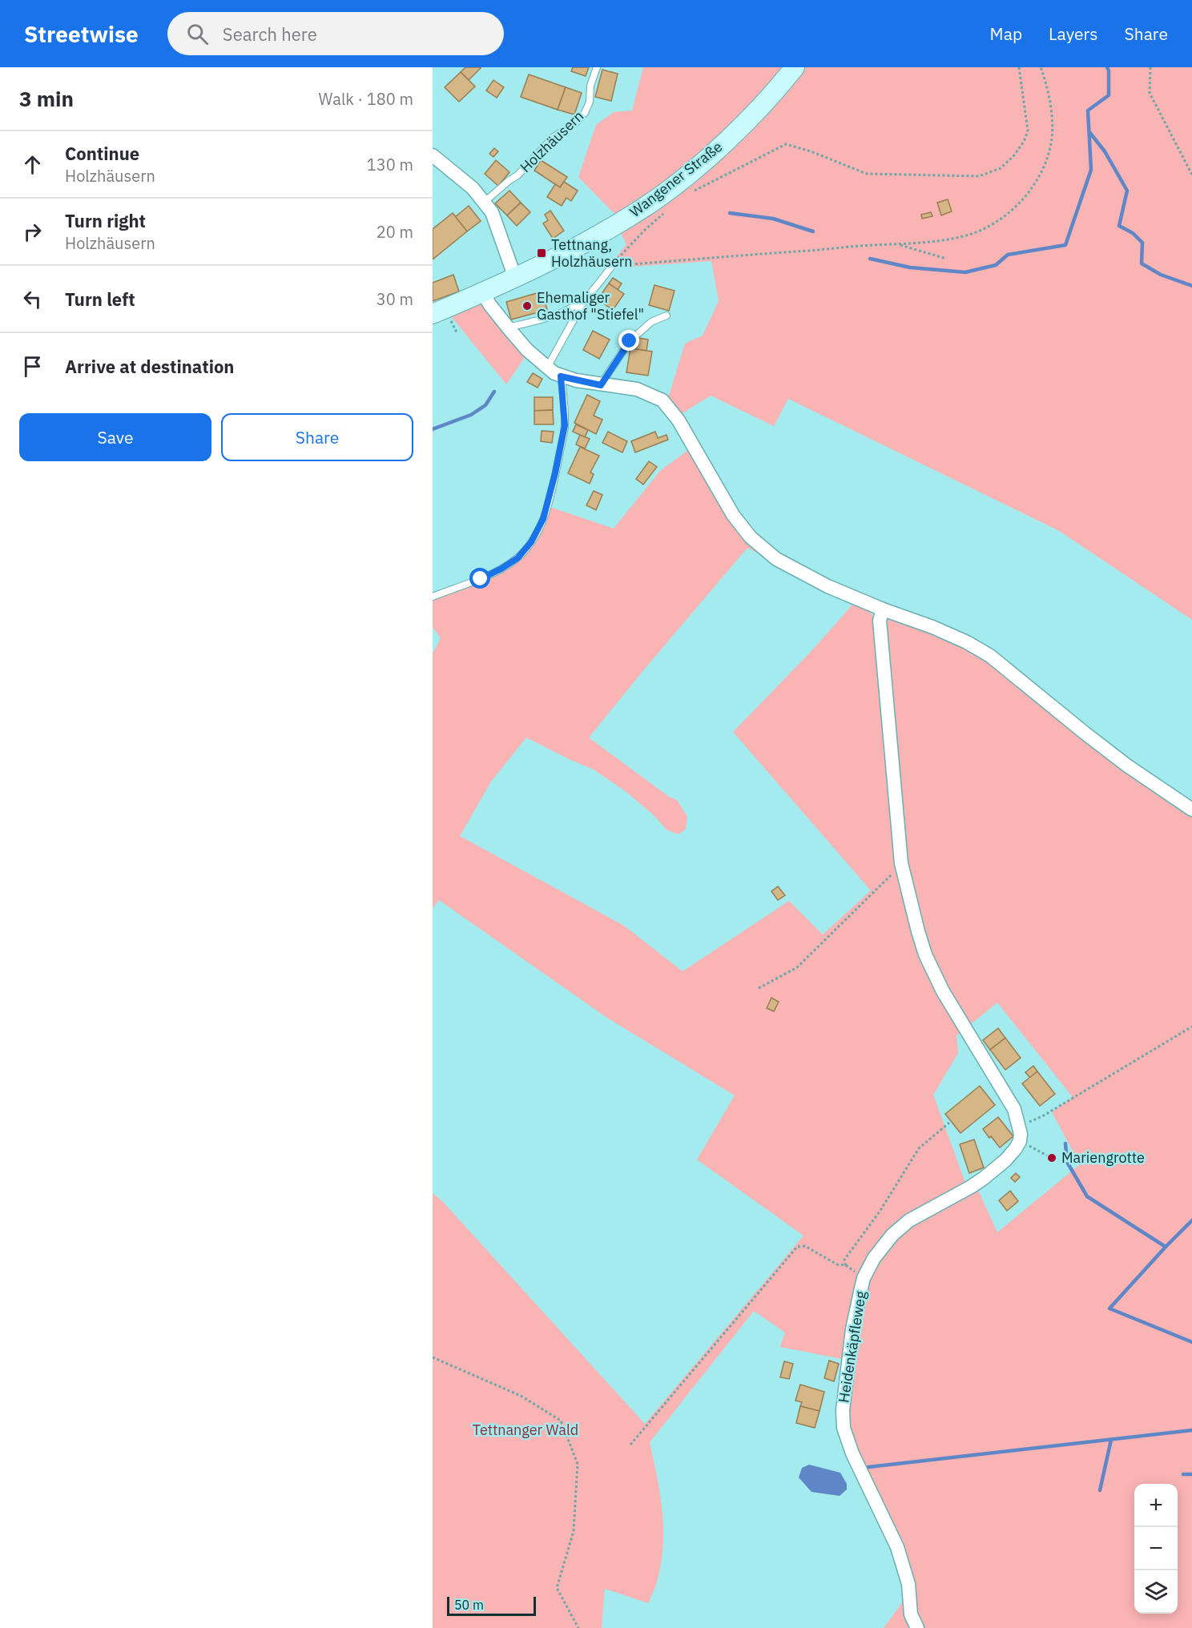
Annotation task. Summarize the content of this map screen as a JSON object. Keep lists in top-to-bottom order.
{
  "streets": {
    "main road": ["Wangener Straße"],
    "street": ["Heidenkäpfleweg"],
    "lane": ["Holzhäusern"]
  },
  "parks": ["Tettnanger Wald"],
  "places": {
    "transit": ["Tettnang, Holzhäusern"],
    "other": ["Ehemaliger Gasthof \"Stiefel\"", "Mariengrotte"]
  },
  "scale_bar": "50 m",
  "page": {
    "header": "Streetwise",
    "search": "Search here",
    "nav": ["Map", "Layers", "Share"],
    "heading": ["3 min", "Walk · 180 m"],
    "list": [
      ["Continue", "Holzhäusern", "130 m"],
      ["Turn right", "Holzhäusern", "20 m"],
      ["Turn left", "30 m"],
      "Arrive at destination"
    ],
    "buttons": ["Save", "Share"],
    "map_buttons": ["+", "−"],
    "scale": "50 m"
  }
}
